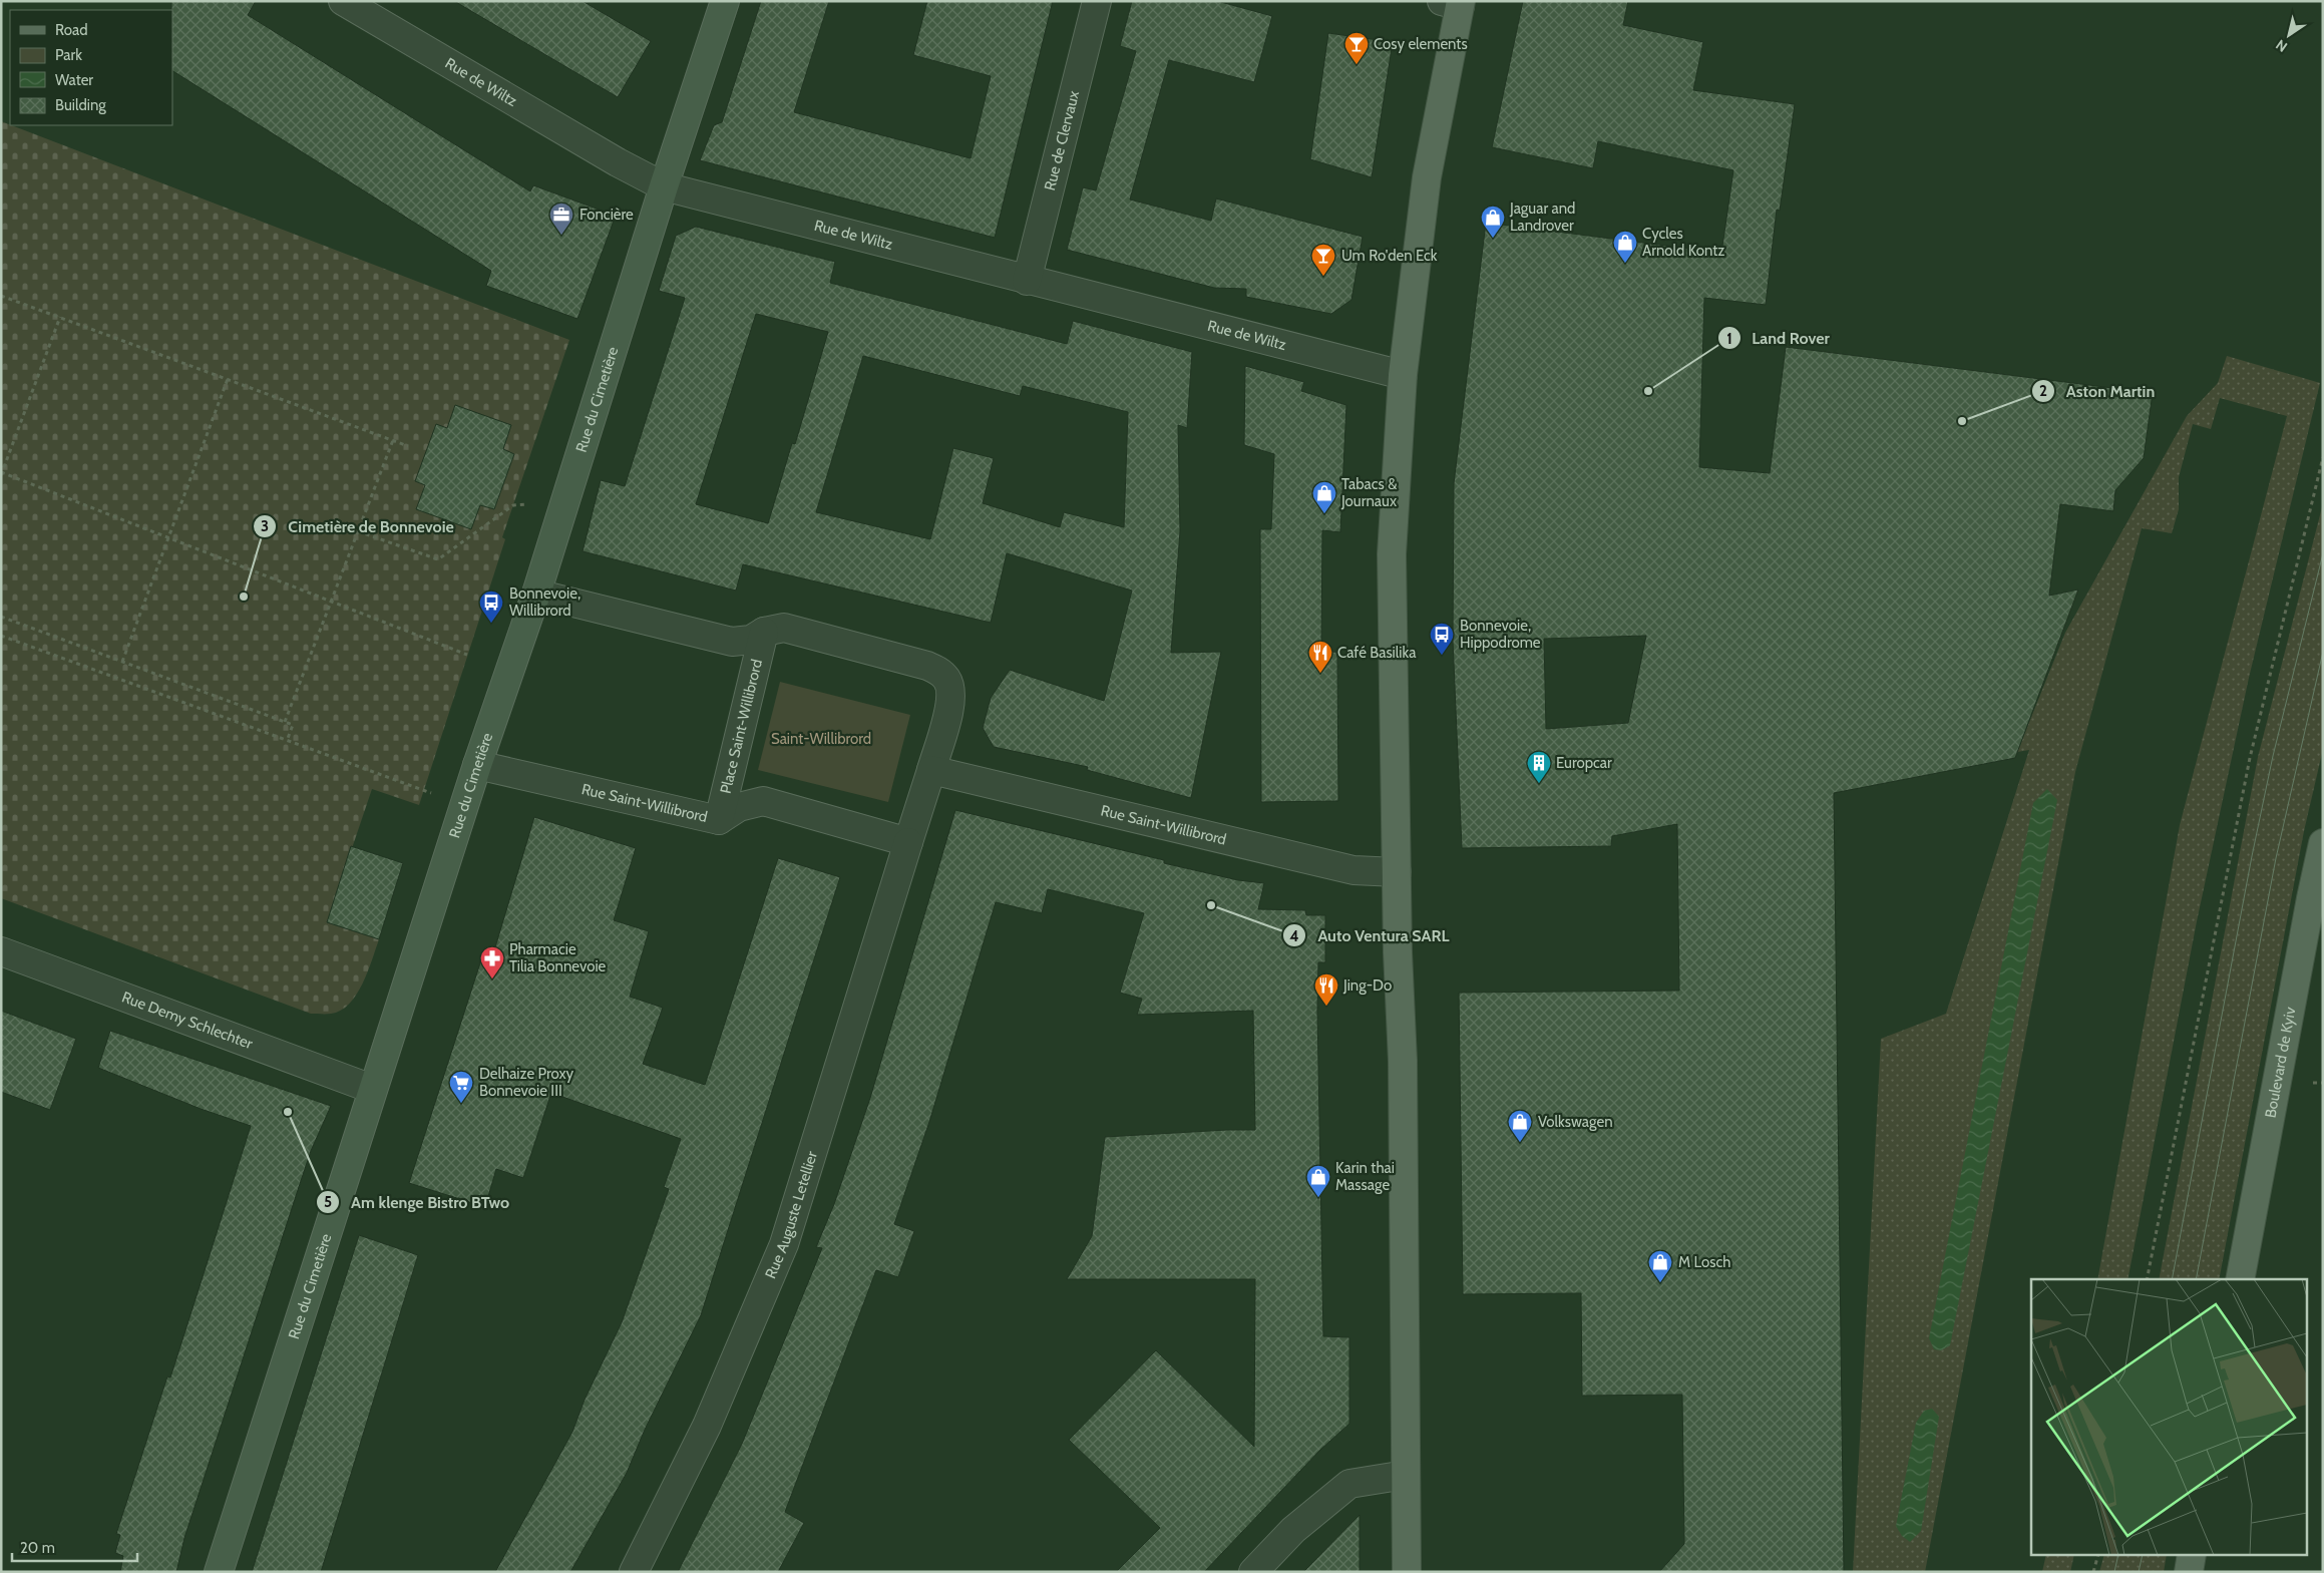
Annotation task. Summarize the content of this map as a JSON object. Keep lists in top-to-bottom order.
{
  "streets": {
    "main road": ["Boulevard de Kyiv"],
    "street": [
      "Rue de Wiltz",
      "Rue de Clervaux",
      "Rue du Cimetière",
      "Place Saint-Willibrord",
      "Rue Saint-Willibrord",
      "Rue Demy Schlechter",
      "Rue Auguste Letellier"
    ]
  },
  "crossings": [
    ["Rue de Wiltz", "Rue de Clervaux"],
    ["Rue de Wiltz", "Rue du Cimetière"],
    ["Rue du Cimetière", "Rue Saint-Willibrord"],
    ["Rue du Cimetière", "Rue Demy Schlechter"],
    ["Place Saint-Willibrord", "Rue Saint-Willibrord"],
    ["Rue Saint-Willibrord", "Rue Auguste Letellier"]
  ],
  "parks": ["Saint-Willibrord"],
  "places": {
    "bar": ["Cosy elements", "Um Ro'den Eck"],
    "office": ["Foncière"],
    "shop": [
      "Jaguar and Landrover",
      "Cycles Arnold Kontz",
      "Tabacs & Journaux",
      "Volkswagen",
      "Karin thai Massage",
      "M Losch"
    ],
    "other": [
      "Land Rover",
      "Aston Martin",
      "Cimetière de Bonnevoie",
      "Auto Ventura SARL",
      "Am klenge Bistro BTwo"
    ],
    "bus stop": ["Bonnevoie, Willibrord", "Bonnevoie, Hippodrome"],
    "restaurant": ["Café Basilika", "Jing-Do"],
    "building": ["Europcar"],
    "pharmacy": ["Pharmacie Tilia Bonnevoie"],
    "supermarket": ["Delhaize Proxy Bonnevoie III"]
  },
  "legend": [
    "Road",
    "Park",
    "Water",
    "Building"
  ],
  "scale_bar": "20 m",
  "north": "bottom left"
}
